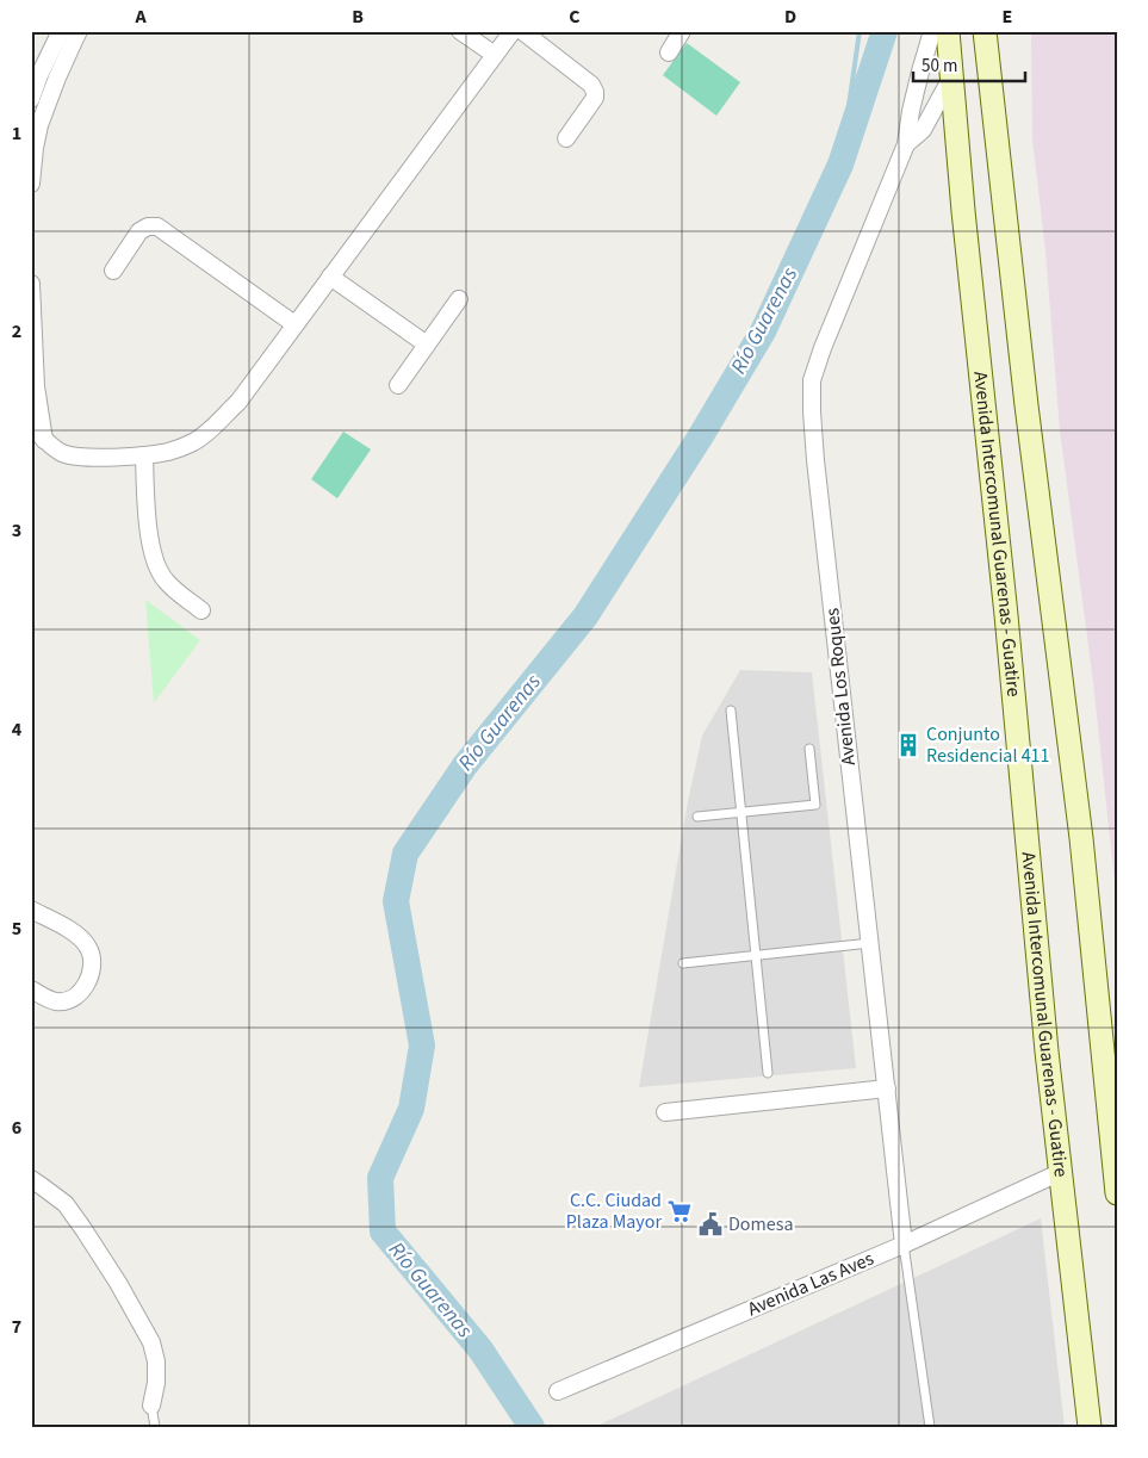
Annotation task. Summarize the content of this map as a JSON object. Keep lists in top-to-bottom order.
{
  "streets": {
    "main road": ["Avenida Intercomunal Guarenas - Guatire"],
    "street": ["Avenida Los Roques", "Avenida Las Aves"]
  },
  "crossings": [
    ["Avenida Intercomunal Guarenas - Guatire", "Avenida Los Roques"],
    ["Avenida Intercomunal Guarenas - Guatire", "Avenida Las Aves"],
    ["Avenida Los Roques", "Avenida Las Aves"]
  ],
  "water": ["Río Guarenas"],
  "places": {
    "building": ["Conjunto Residencial 411"],
    "supermarket": ["C.C. Ciudad Plaza Mayor"],
    "public building": ["Domesa"]
  },
  "scale_bar": "50 m",
  "grid": {
    "columns": [
      "A",
      "B",
      "C",
      "D",
      "E"
    ],
    "rows": [
      "1",
      "2",
      "3",
      "4",
      "5",
      "6",
      "7"
    ]
  }
}
